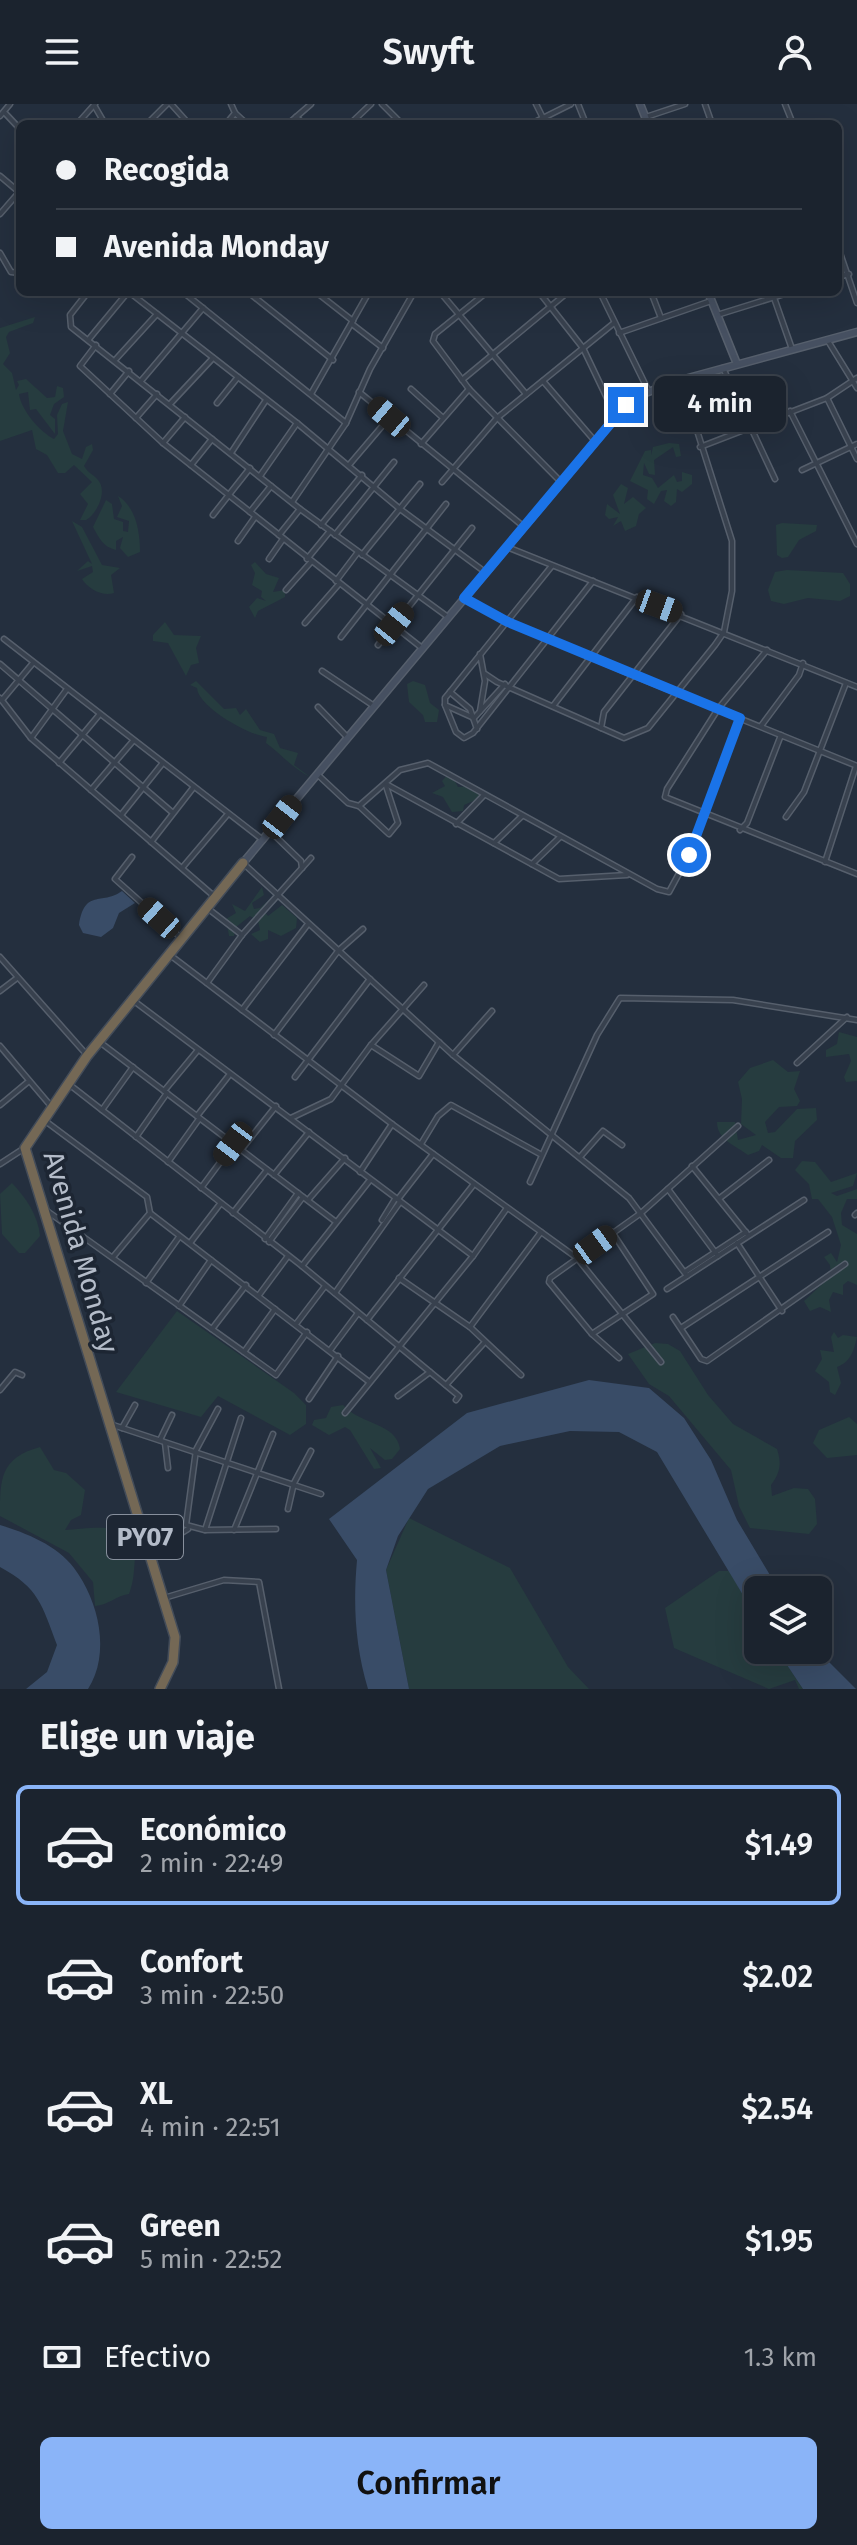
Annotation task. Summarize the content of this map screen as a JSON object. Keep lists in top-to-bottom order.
{
  "streets": {
    "highway": ["Avenida Monday", "PY07"]
  },
  "page": {
    "header": "Swyft",
    "banner": ["Recogida", "Avenida Monday"],
    "bubble": "4 min",
    "heading": "Elige un viaje",
    "list": [
      {
        "name": "Económico",
        "note": "2 min · 22:49",
        "value": "$1.49"
      },
      {
        "name": "Confort",
        "note": "3 min · 22:50",
        "value": "$2.02"
      },
      {
        "name": "XL",
        "note": "4 min · 22:51",
        "value": "$2.54"
      },
      {
        "name": "Green",
        "note": "5 min · 22:52",
        "value": "$1.95"
      }
    ],
    "pay": ["Efectivo", "1.3 km"],
    "buttons": "Confirmar"
  }
}
